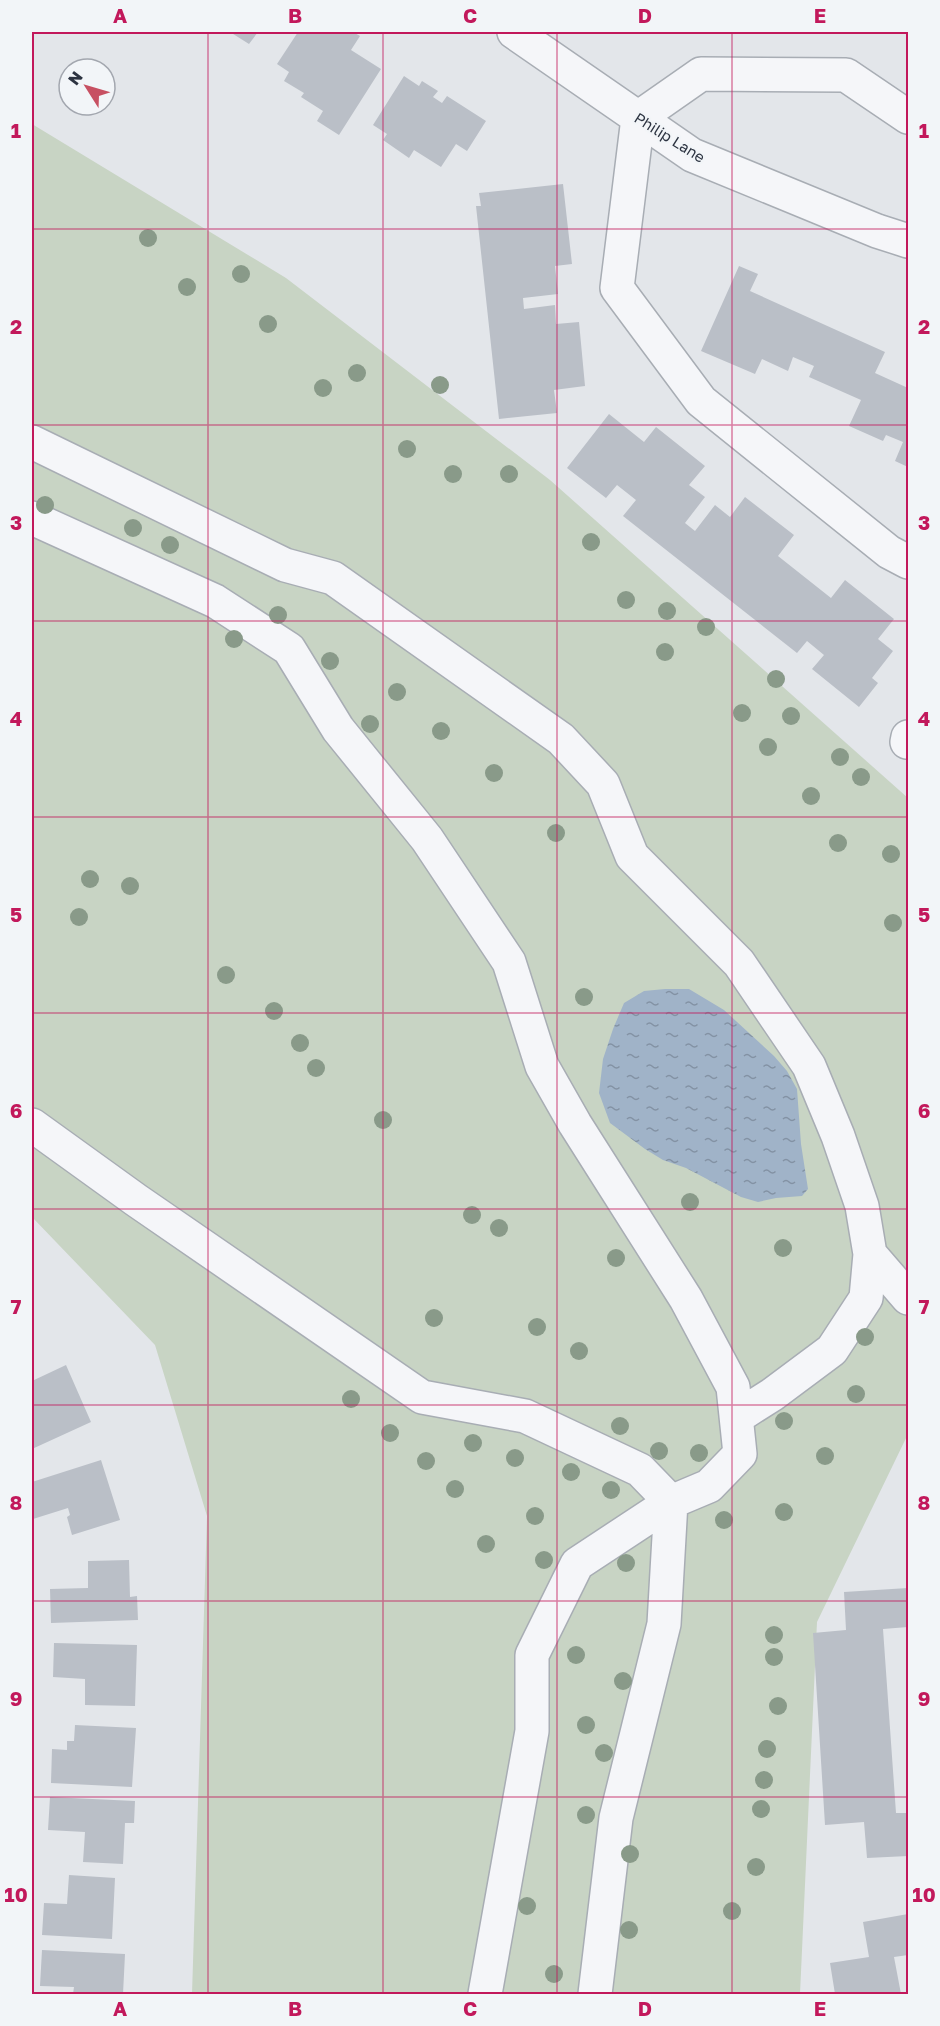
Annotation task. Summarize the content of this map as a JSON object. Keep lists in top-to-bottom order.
{
  "streets": {
    "street": ["Philip Lane"]
  },
  "north": "top left",
  "grid": {
    "columns": [
      "A",
      "B",
      "C",
      "D",
      "E"
    ],
    "rows": [
      "1",
      "2",
      "3",
      "4",
      "5",
      "6",
      "7",
      "8",
      "9",
      "10"
    ]
  }
}
